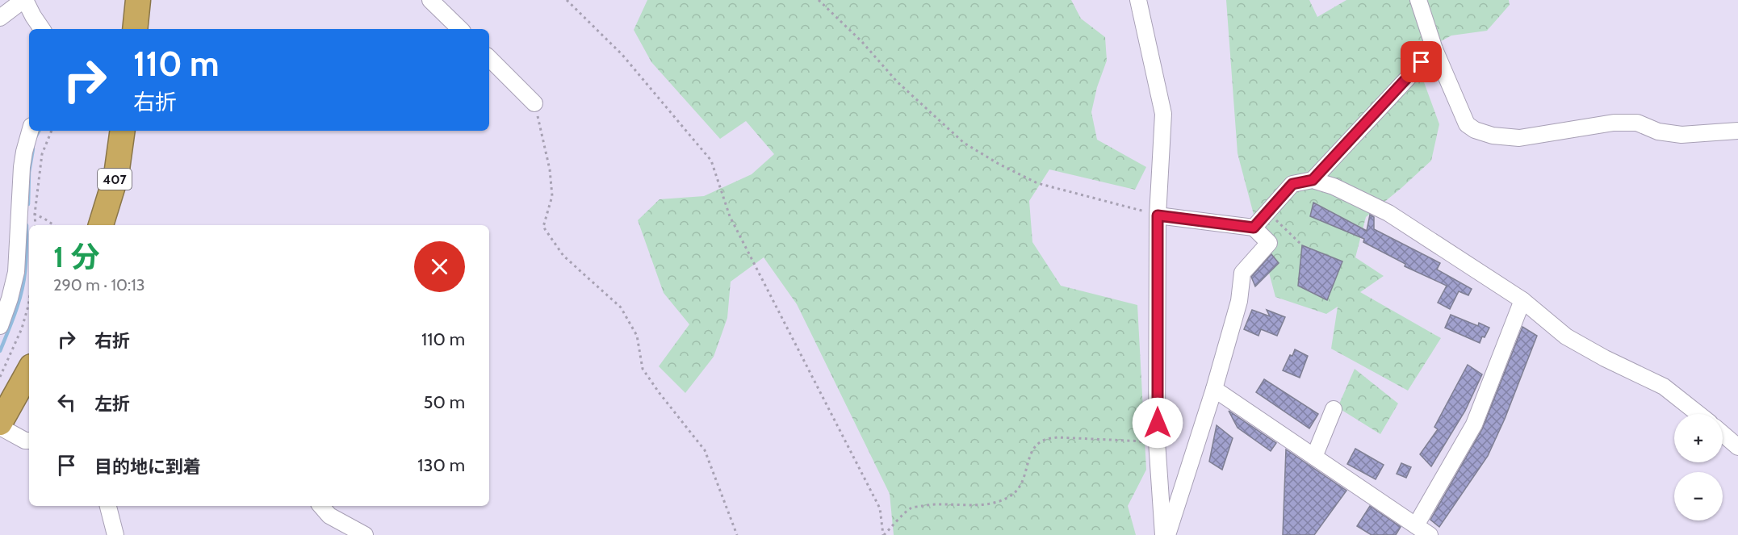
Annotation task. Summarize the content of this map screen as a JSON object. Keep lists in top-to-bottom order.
{
  "streets": {
    "highway": ["407"]
  },
  "page": {
    "turn": ["110 m", "右折"],
    "heading": ["1 分", "290 m · 10:13"],
    "list": [
      {
        "name": "右折",
        "value": "110 m"
      },
      {
        "name": "左折",
        "value": "50 m"
      },
      {
        "name": "目的地に到着",
        "value": "130 m"
      }
    ],
    "map_buttons": ["+", "−"]
  }
}
